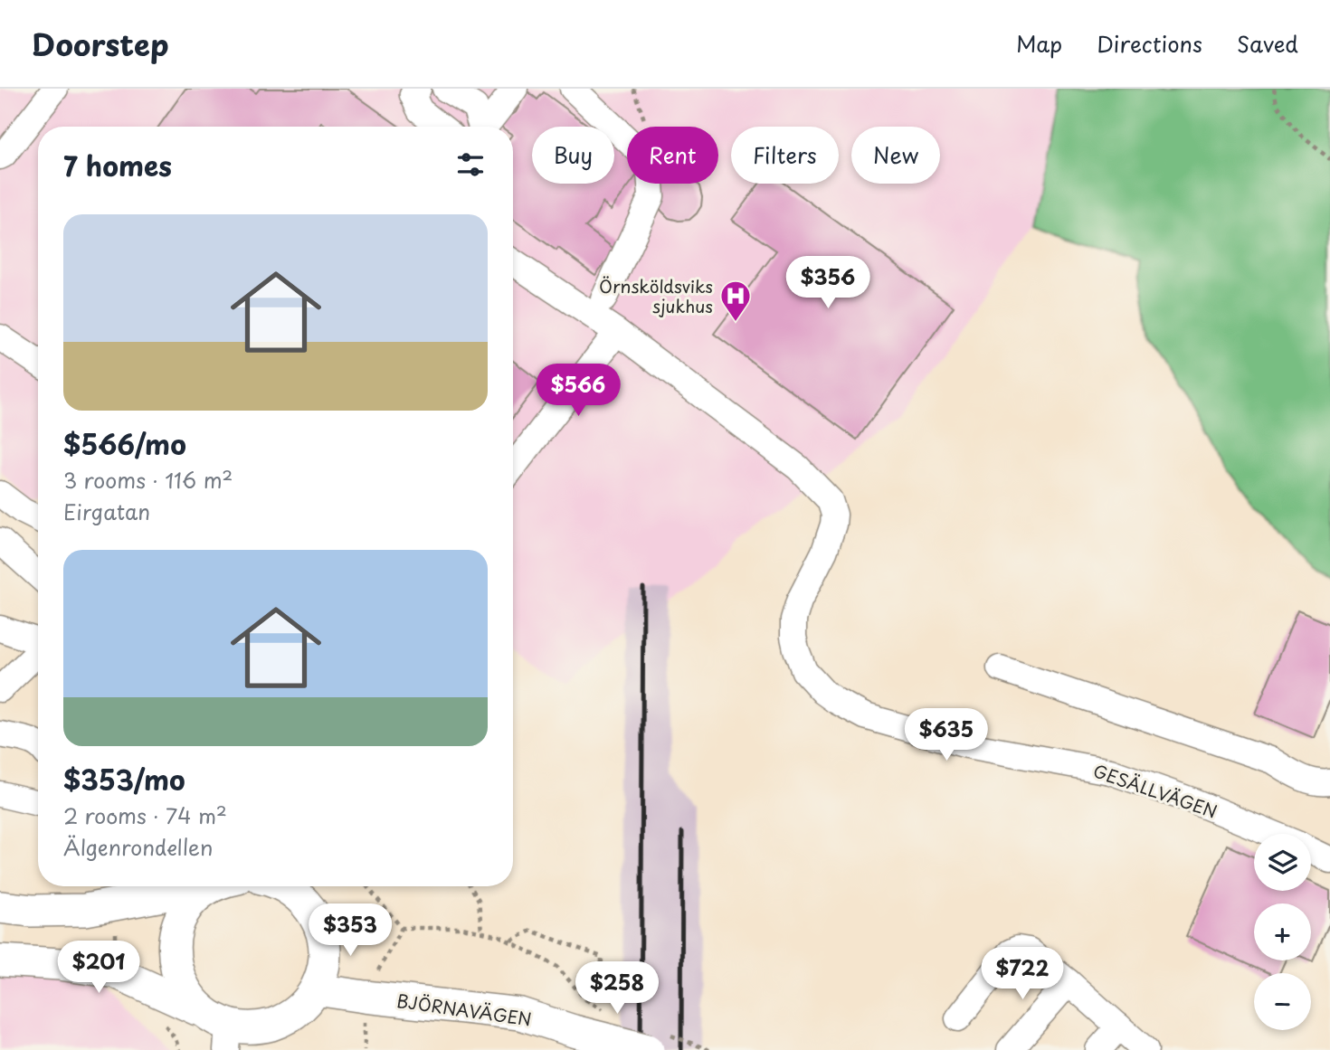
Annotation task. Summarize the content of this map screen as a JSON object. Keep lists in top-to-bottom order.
{
  "streets": {
    "main road": ["BJÖRNAVÄGEN"],
    "street": ["GESÄLLVÄGEN"]
  },
  "places": {
    "hospital": ["Örnsköldsviks sjukhus"]
  },
  "page": {
    "header": "Doorstep",
    "nav": ["Map", "Directions", "Saved"],
    "chip": [
      "Buy",
      "Rent",
      "Filters",
      "New"
    ],
    "heading": "7 homes",
    "list": [
      {
        "name": "$566/mo",
        "note": "3 rooms · 116 m² · Eirgatan"
      },
      {
        "name": "$353/mo",
        "note": "2 rooms · 74 m² · Älgenrondellen"
      }
    ],
    "price": [
      "$356",
      "$566",
      "$635",
      "$353",
      "$201",
      "$722",
      "$258"
    ],
    "map_buttons": ["+", "−"]
  }
}
